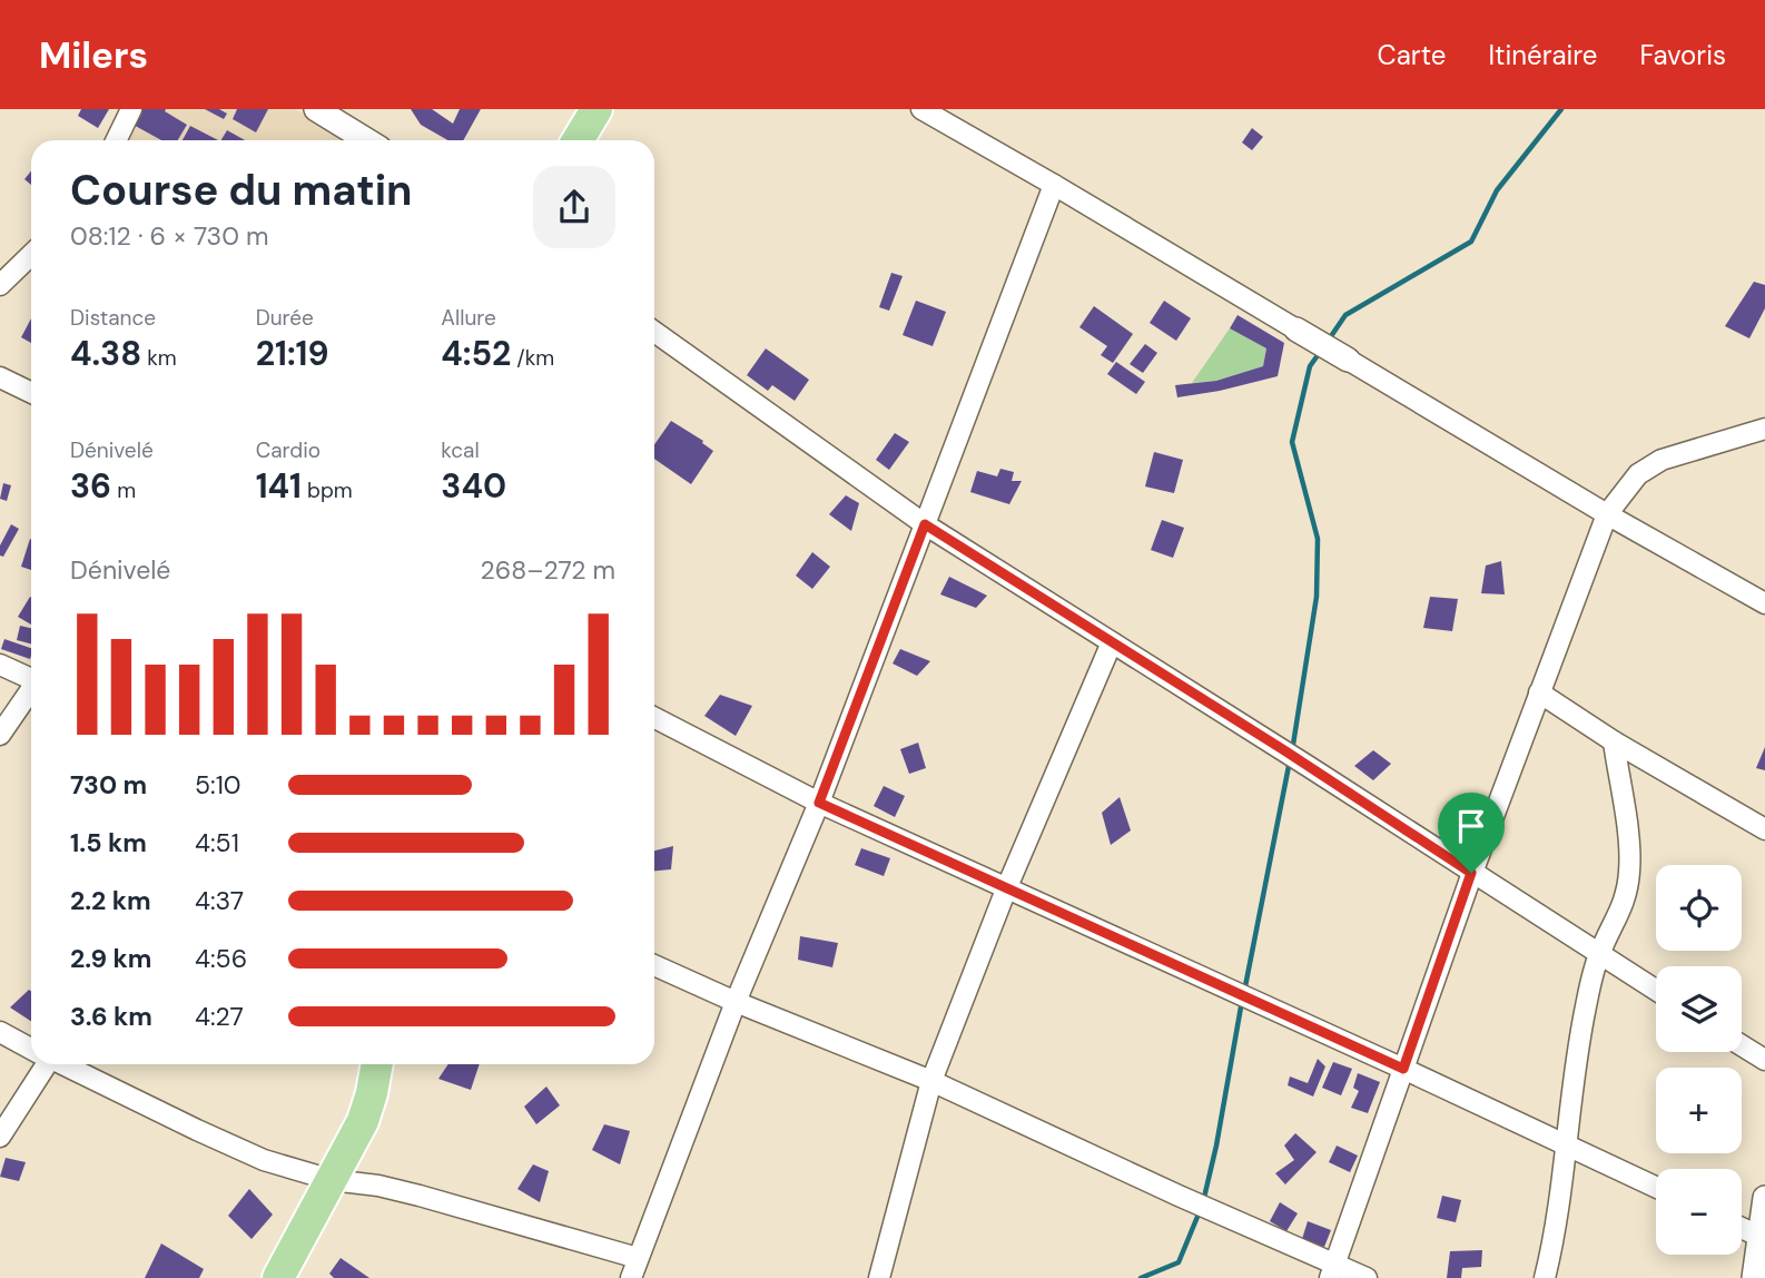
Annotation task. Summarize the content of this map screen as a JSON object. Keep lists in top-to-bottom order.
{
  "page": {
    "header": "Milers",
    "nav": ["Carte", "Itinéraire", "Favoris"],
    "heading": ["Course du matin", "08:12 · 6 × 730 m"],
    "stats": [
      ["Distance", "4.38 km"],
      ["Durée", "21:19"],
      ["Allure", "4:52 /km"],
      ["Dénivelé", "36 m"],
      ["Cardio", "141 bpm"],
      ["kcal", "340"]
    ],
    "chart": ["Dénivelé", "268–272 m"],
    "list": [
      {
        "name": "730 m",
        "note": "5:10"
      },
      {
        "name": "1.5 km",
        "note": "4:51"
      },
      {
        "name": "2.2 km",
        "note": "4:37"
      },
      {
        "name": "2.9 km",
        "note": "4:56"
      },
      {
        "name": "3.6 km",
        "note": "4:27"
      }
    ],
    "map_buttons": ["+", "−"]
  }
}
